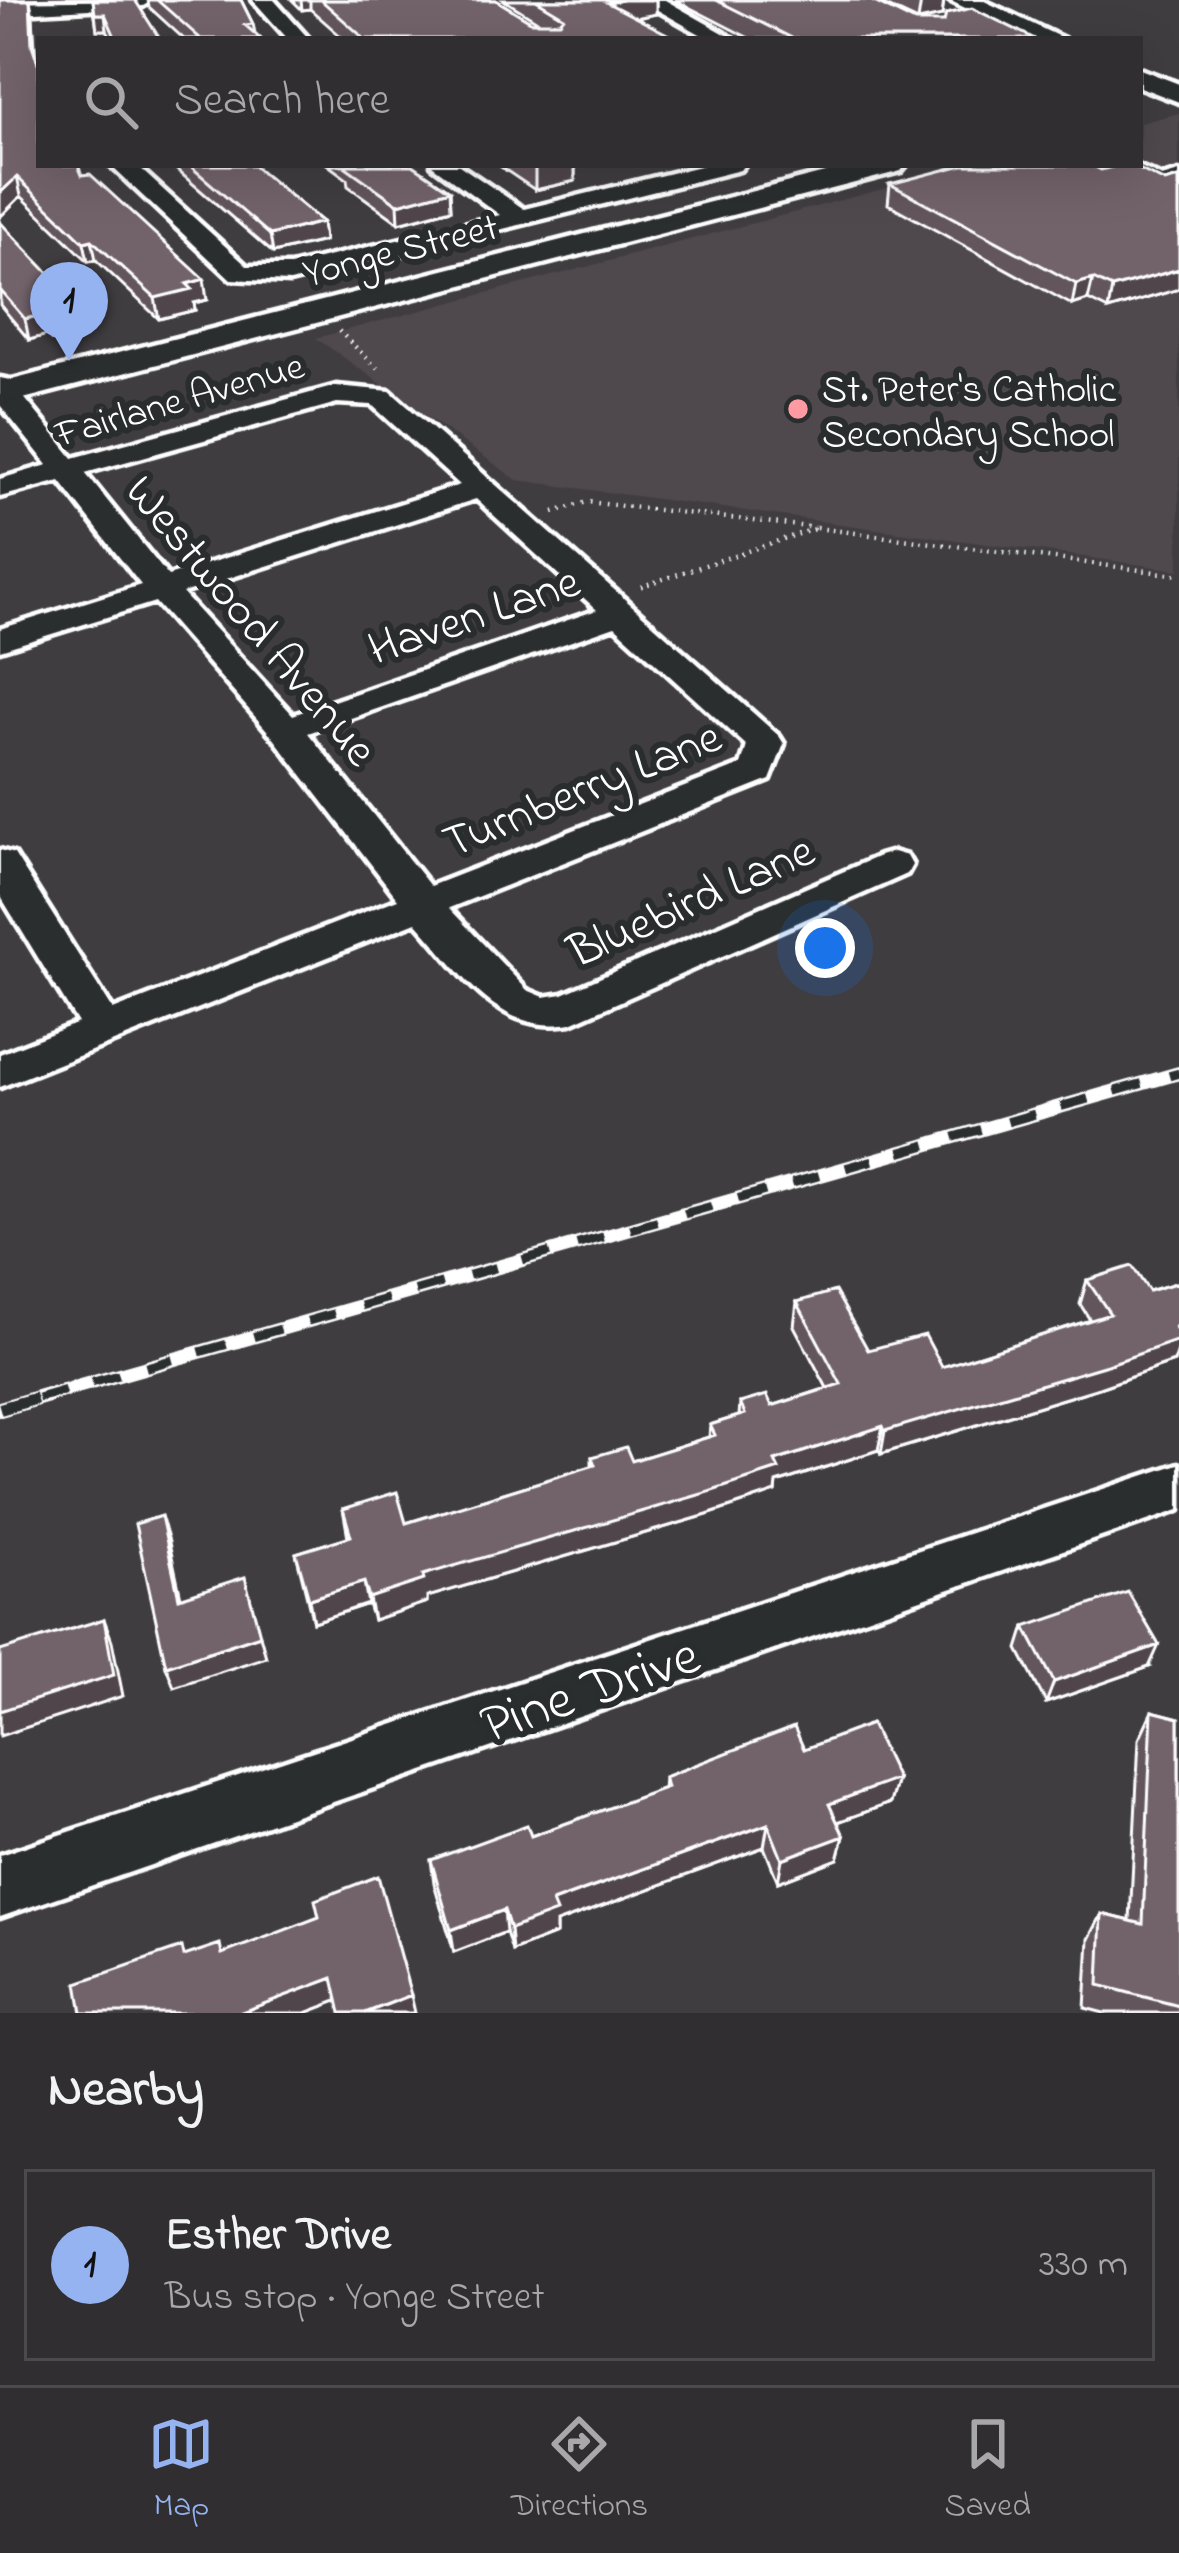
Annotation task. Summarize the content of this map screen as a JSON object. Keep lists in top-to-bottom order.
{
  "streets": {
    "main road": ["Yonge Street"],
    "street": [
      "Fairlane Avenue",
      "Haven Lane",
      "Westwood Avenue",
      "Turnberry Lane",
      "Bluebird Lane",
      "Pine Drive"
    ]
  },
  "crossings": [
    ["Yonge Street", "Westwood Avenue"],
    ["Fairlane Avenue", "Westwood Avenue"],
    ["Fairlane Avenue", "Turnberry Lane"],
    ["Haven Lane", "Westwood Avenue"],
    ["Haven Lane", "Turnberry Lane"],
    ["Westwood Avenue", "Turnberry Lane"],
    ["Westwood Avenue", "Bluebird Lane"],
    ["Turnberry Lane", "Bluebird Lane"]
  ],
  "places": ["St. Peter's Catholic Secondary School"],
  "page": {
    "search": "Search here",
    "pins": "1",
    "heading": "Nearby",
    "list": [
      {
        "mark": "1",
        "name": "Esther Drive",
        "note": "Bus stop · Yonge Street",
        "value": "330 m"
      }
    ],
    "nav": ["Map", "Directions", "Saved"]
  }
}
